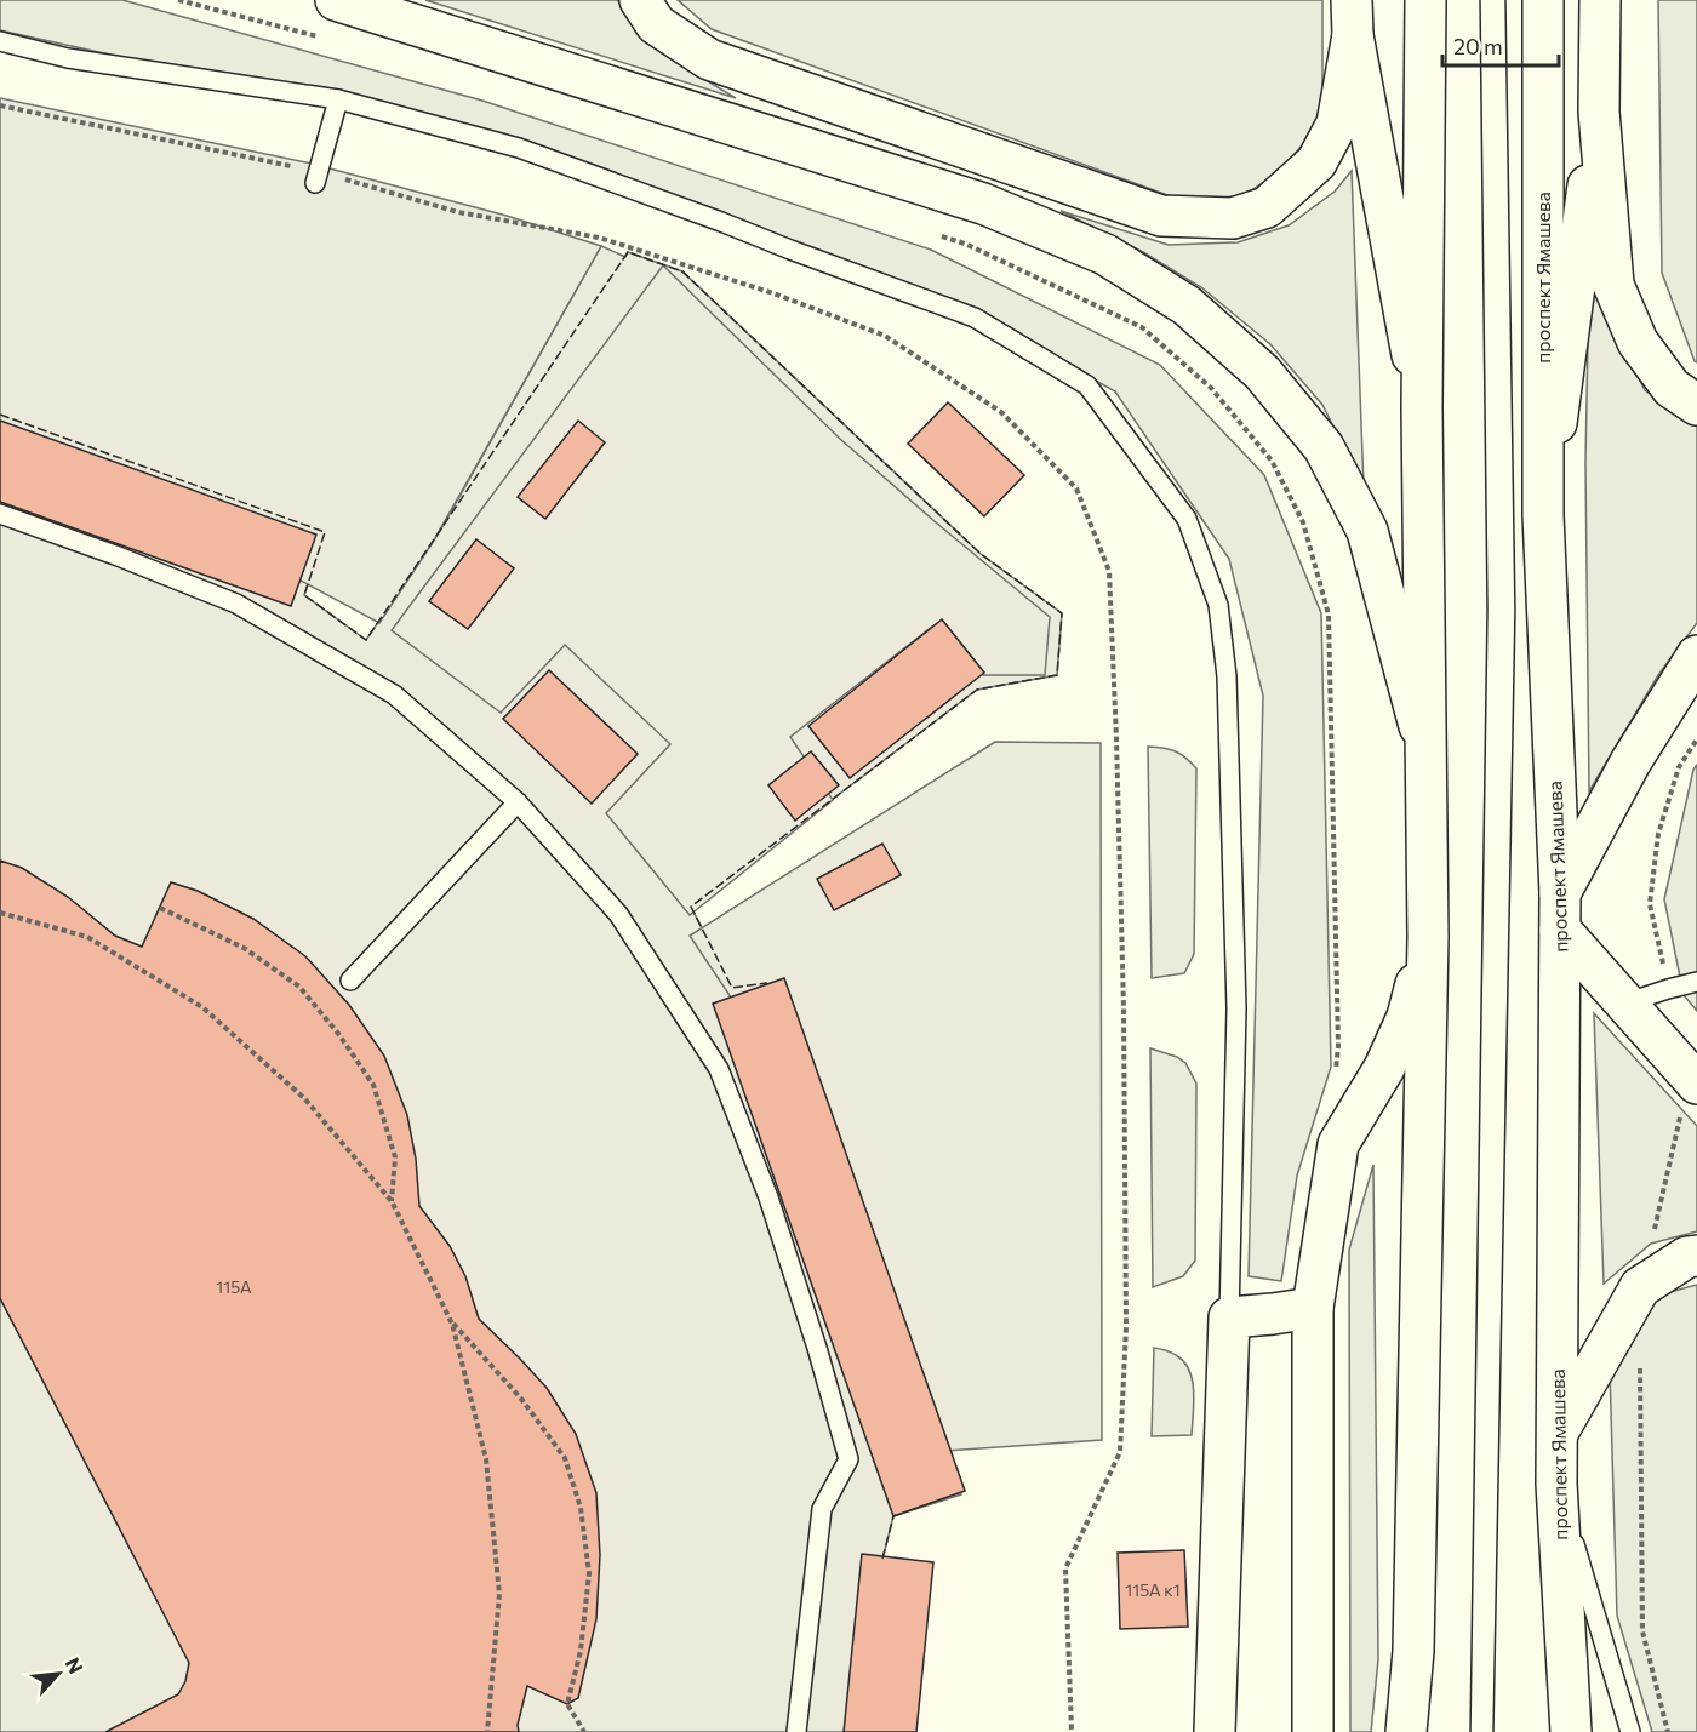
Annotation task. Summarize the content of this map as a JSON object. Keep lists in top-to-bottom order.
{
  "streets": {
    "main road": ["проспект Ямашева"]
  },
  "house_numbers": ["115А", "115А к1"],
  "scale_bar": "20 m",
  "north": "top right"
}
